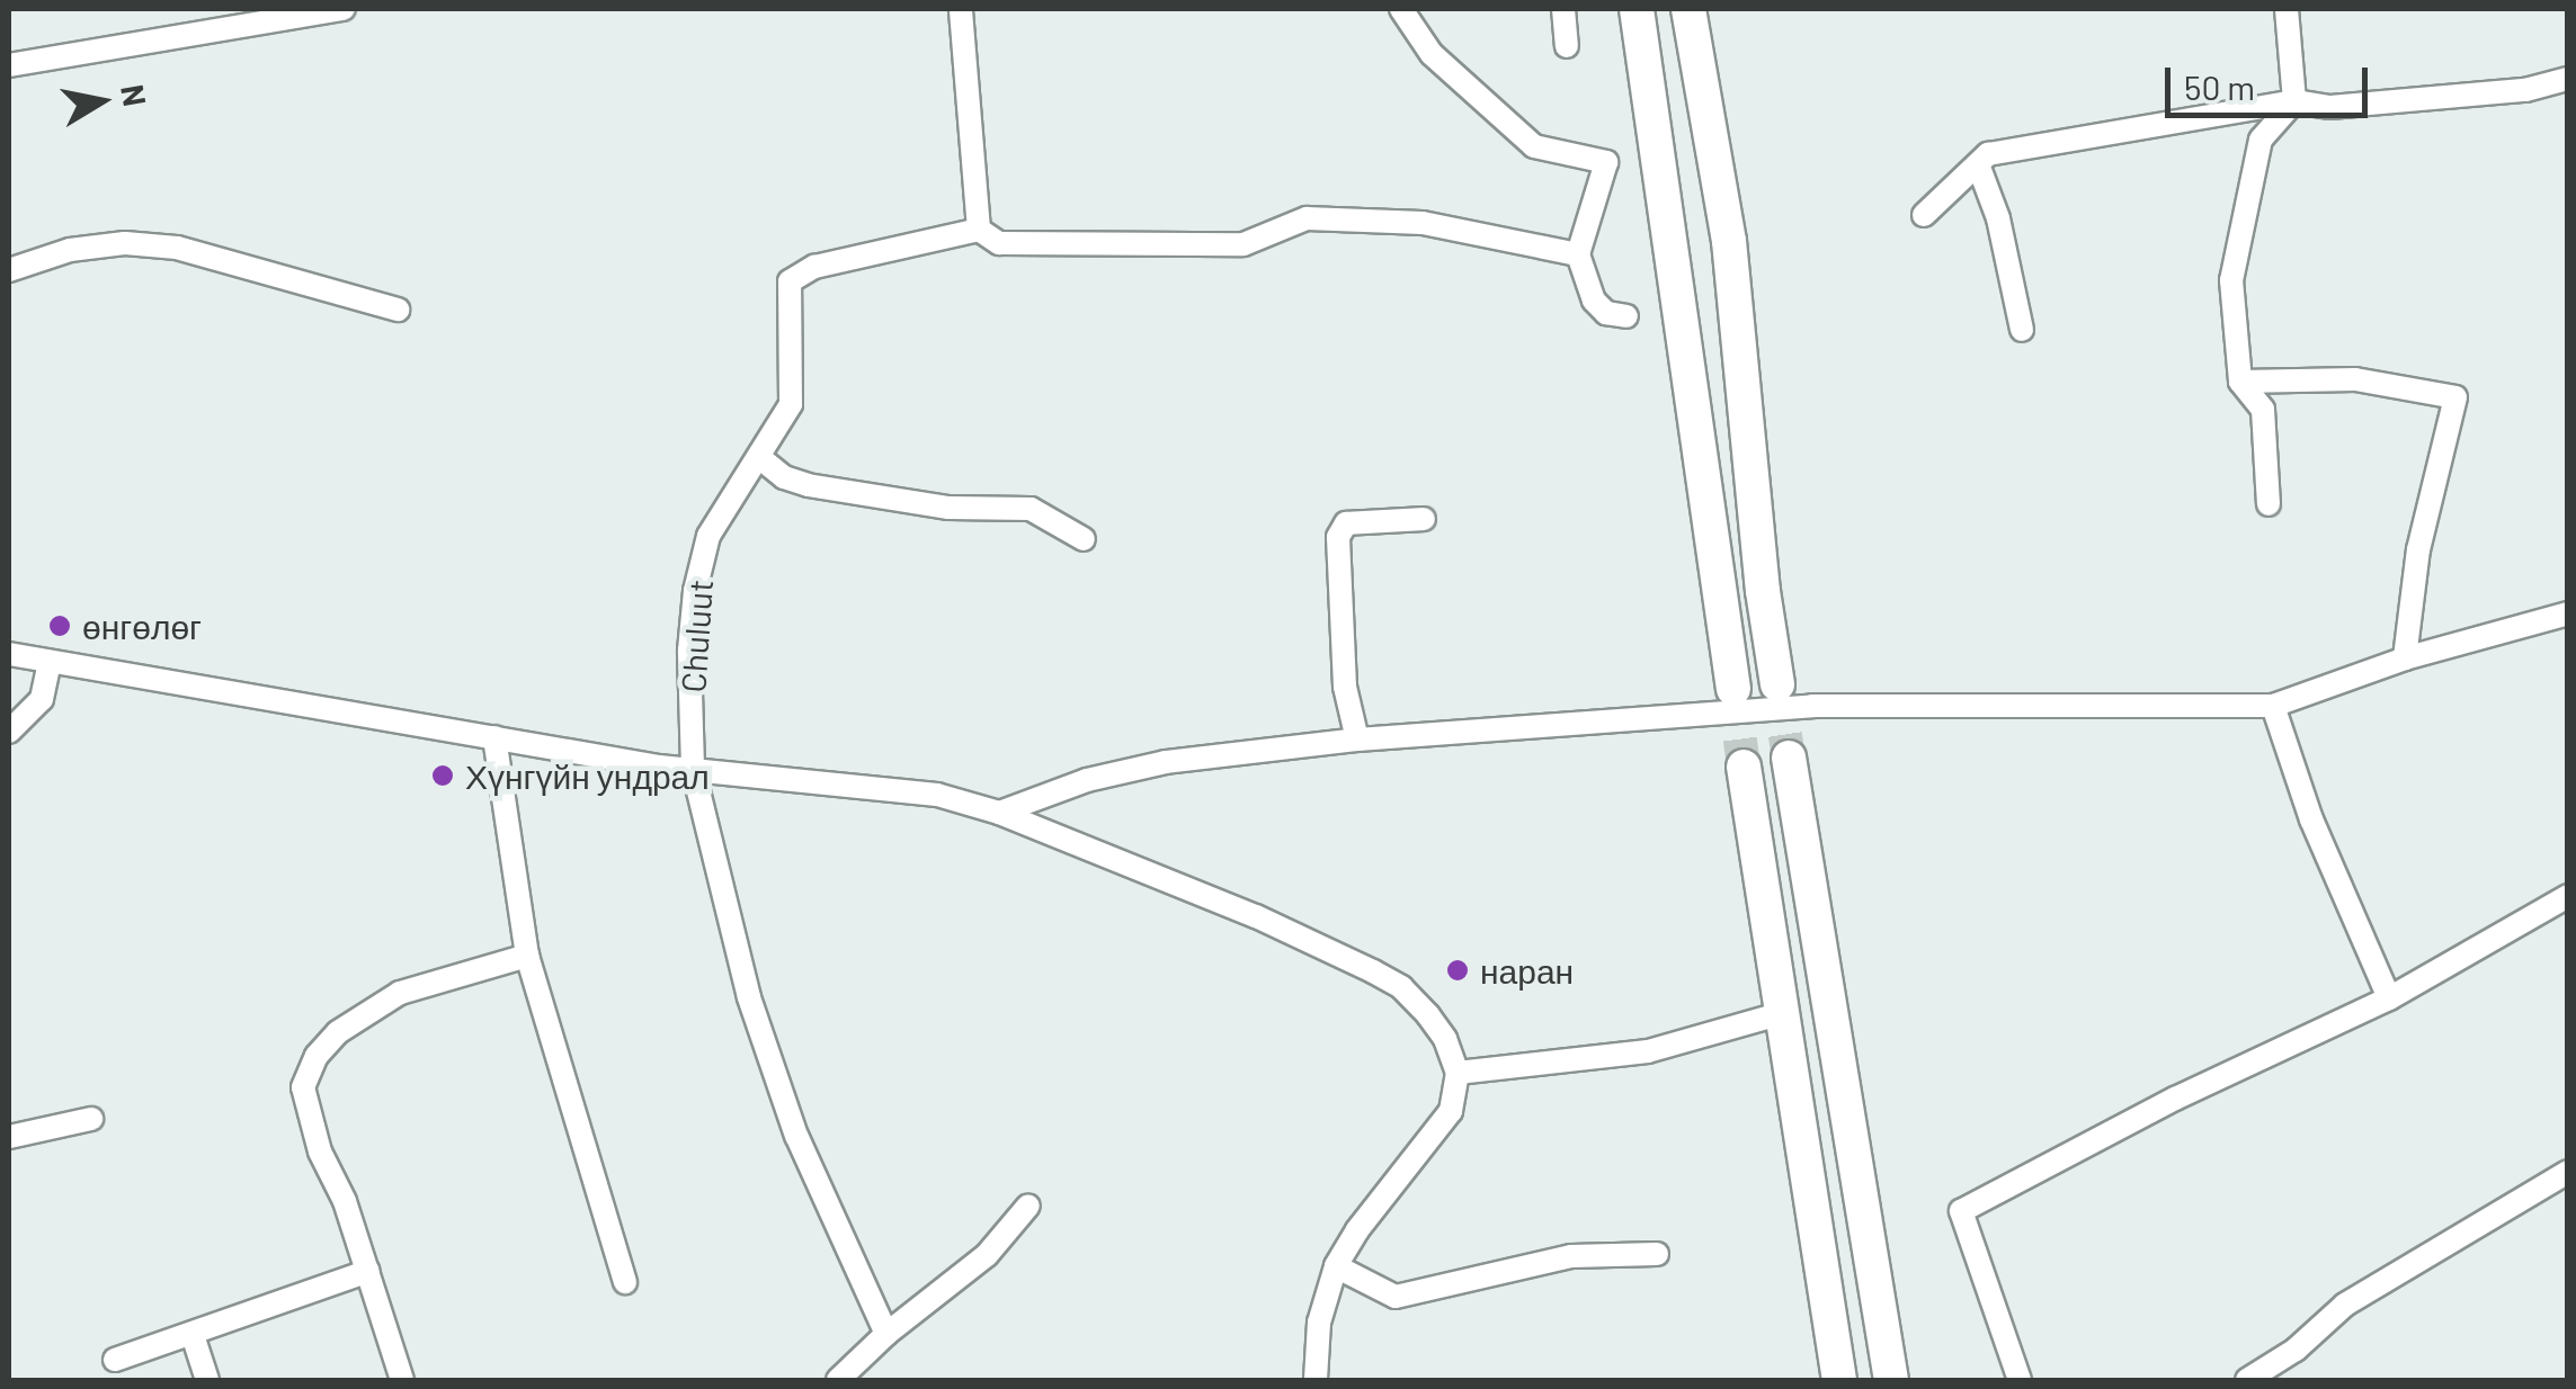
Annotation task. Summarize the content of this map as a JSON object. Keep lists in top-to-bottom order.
{
  "streets": {
    "street": ["Chuluut"]
  },
  "places": ["өнгөлөг", "Хүнгүйн ундрал", "наран"],
  "scale_bar": "50 m",
  "north": "right"
}
